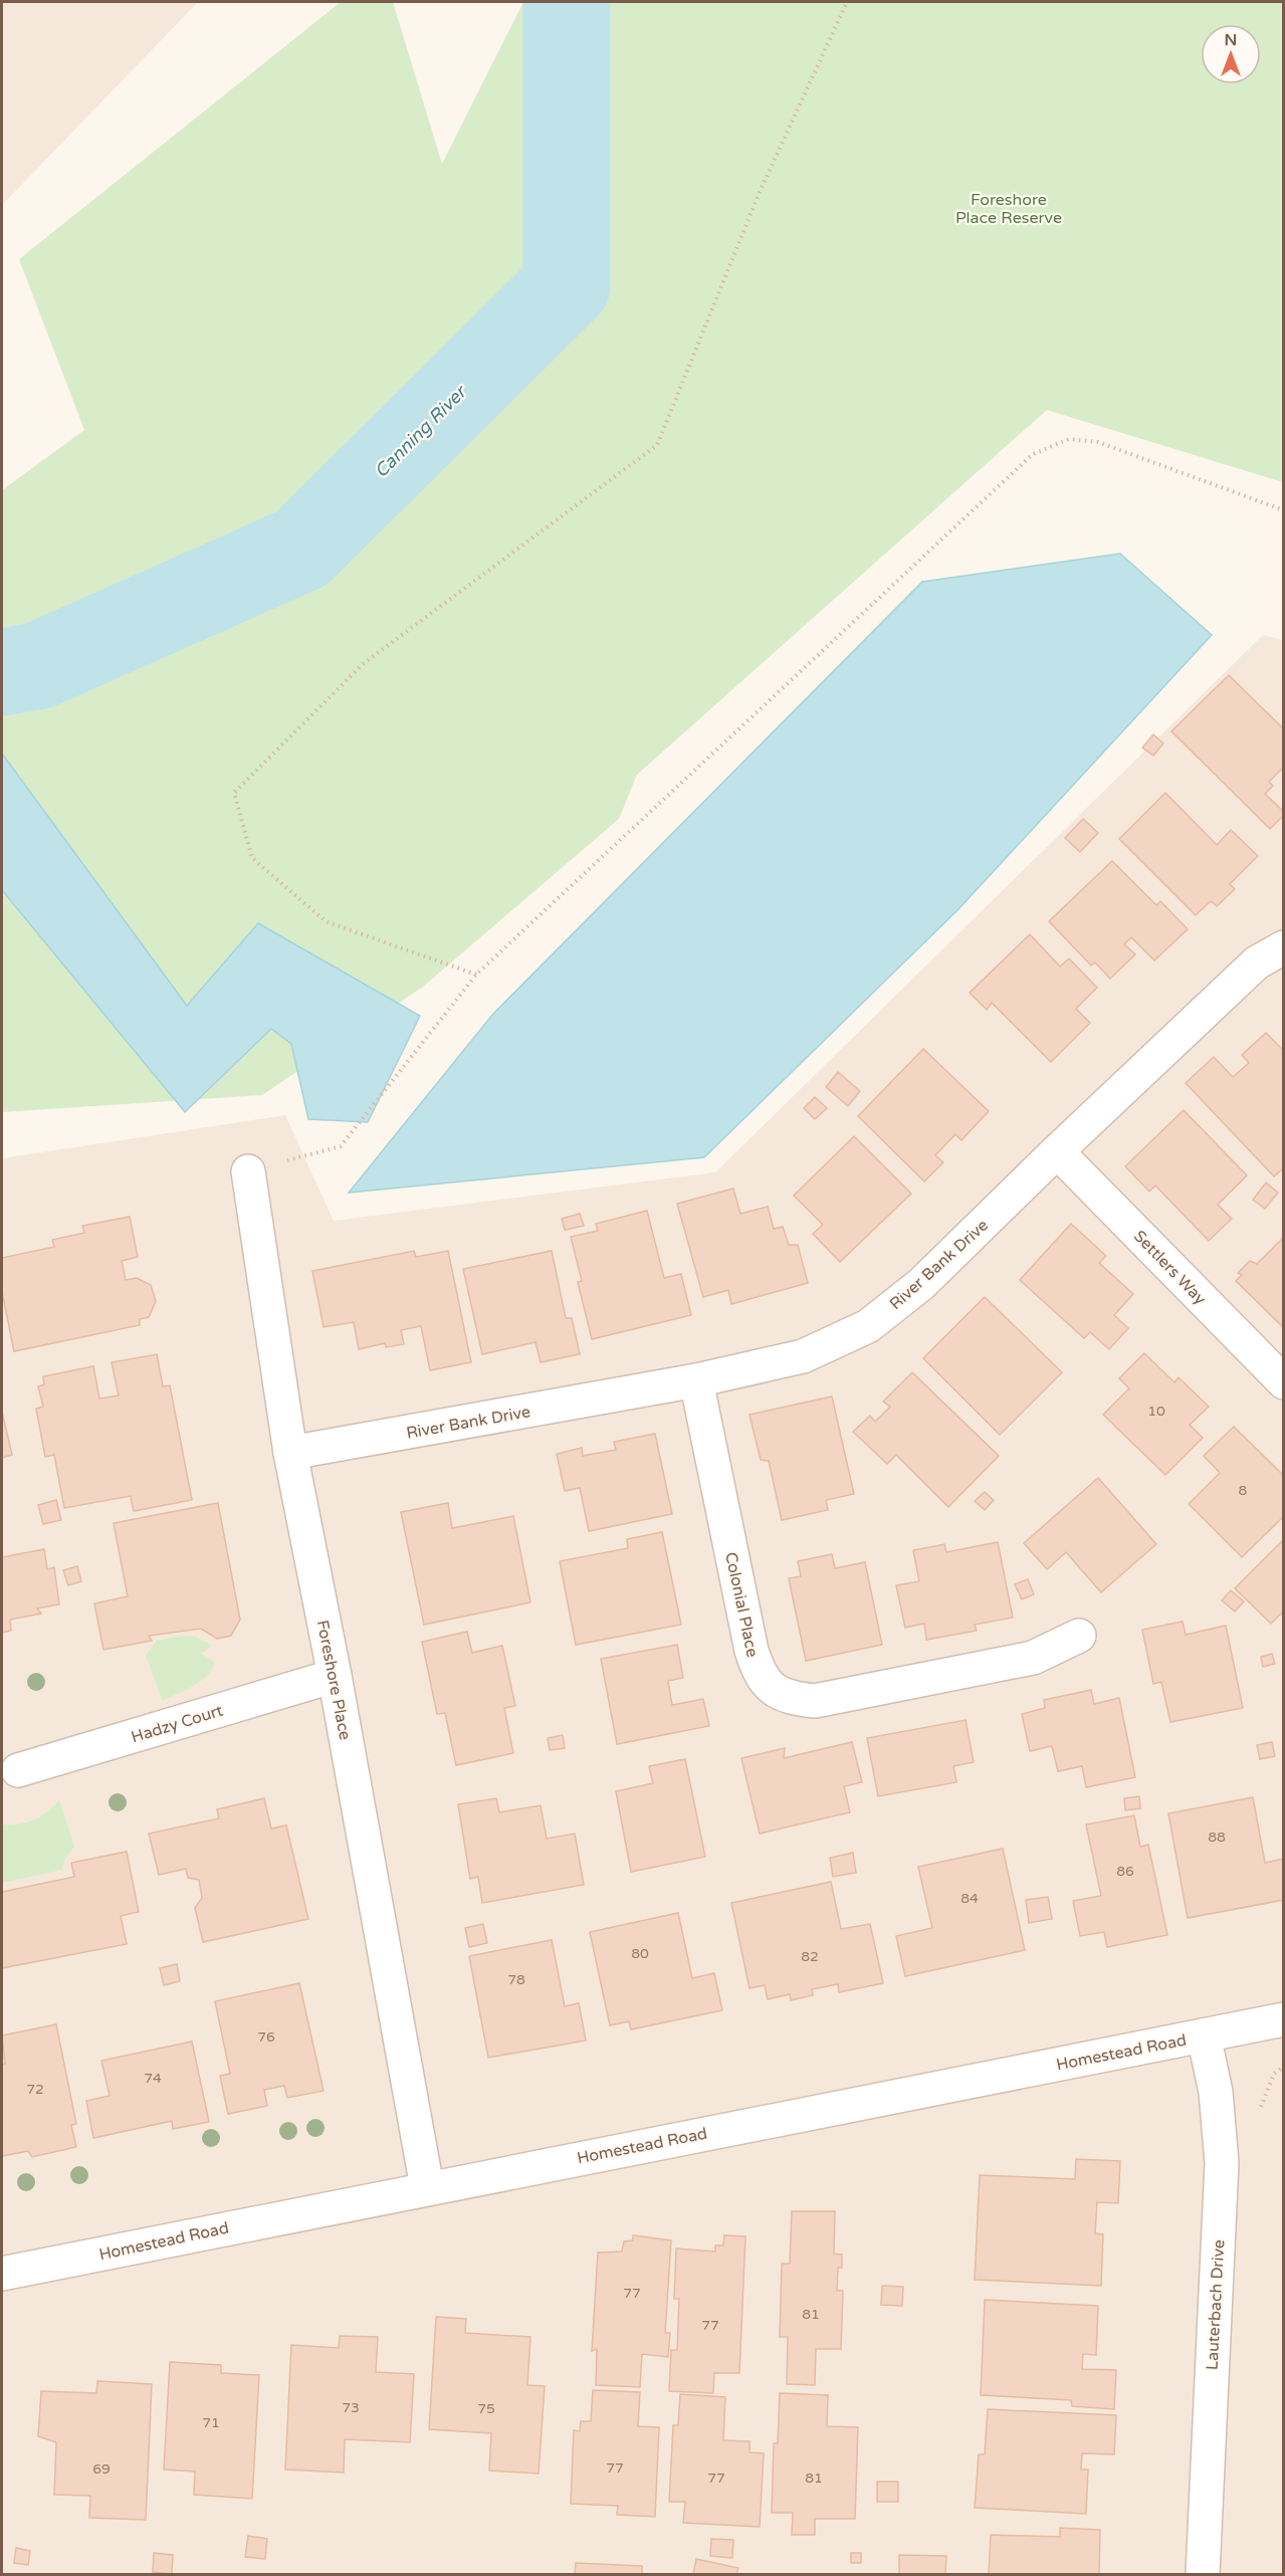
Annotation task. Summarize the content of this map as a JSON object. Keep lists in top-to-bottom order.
{
  "streets": {
    "street": [
      "River Bank Drive",
      "Settlers Way",
      "Colonial Place",
      "Foreshore Place",
      "Hadzy Court",
      "Homestead Road",
      "Lauterbach Drive"
    ]
  },
  "crossings": [
    ["River Bank Drive", "Settlers Way"],
    ["River Bank Drive", "Colonial Place"],
    ["River Bank Drive", "Foreshore Place"],
    ["Foreshore Place", "Hadzy Court"],
    ["Foreshore Place", "Homestead Road"],
    ["Homestead Road", "Lauterbach Drive"]
  ],
  "water": ["Canning River"],
  "parks": ["Foreshore Place Reserve"],
  "house_numbers": [
    "10",
    "8",
    "88",
    "86",
    "84",
    "80",
    "82",
    "78",
    "76",
    "74",
    "72",
    "77",
    "81",
    "77",
    "73",
    "75",
    "71",
    "77",
    "69",
    "77",
    "81"
  ],
  "north": "top"
}
